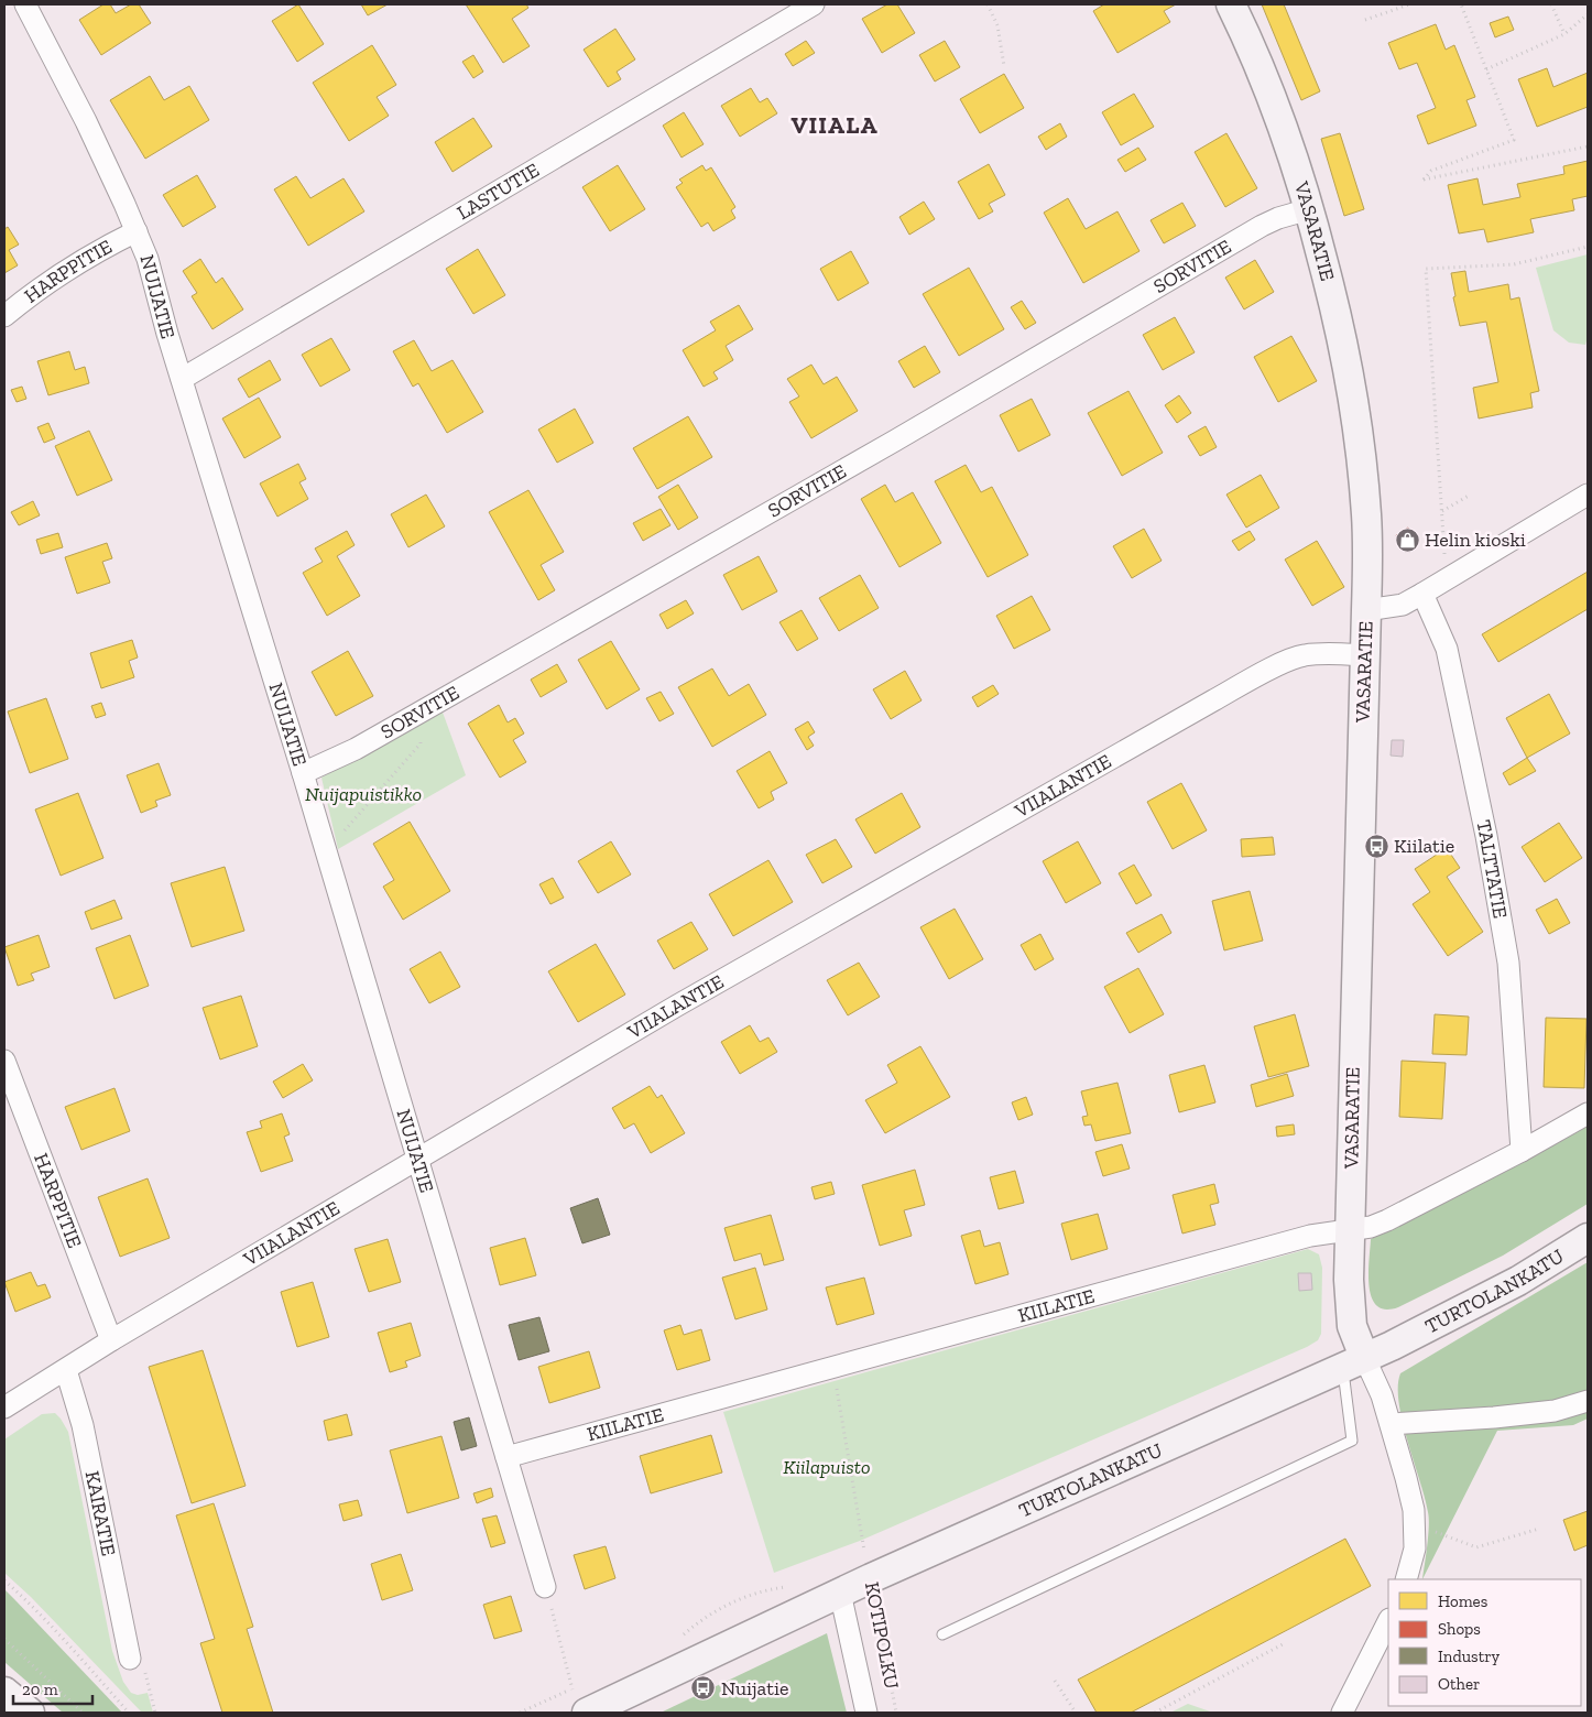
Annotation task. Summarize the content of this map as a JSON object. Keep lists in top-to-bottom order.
{
  "streets": {
    "street": [
      "LASTUTIE",
      "VASARATIE",
      "SORVITIE",
      "HARPPITIE",
      "NUIJATIE",
      "VIIALANTIE",
      "TALTTATIE",
      "TURTOLANKATU",
      "KIILATIE",
      "KAIRATIE"
    ],
    "path": ["KOTIPOLKU"]
  },
  "crossings": [
    ["LASTUTIE", "NUIJATIE"],
    ["VASARATIE", "SORVITIE"],
    ["VASARATIE", "VIIALANTIE"],
    ["VASARATIE", "TURTOLANKATU"],
    ["VASARATIE", "KIILATIE"],
    ["SORVITIE", "NUIJATIE"],
    ["HARPPITIE", "NUIJATIE"],
    ["HARPPITIE", "VIIALANTIE"],
    ["NUIJATIE", "VIIALANTIE"],
    ["NUIJATIE", "KIILATIE"],
    ["VIIALANTIE", "KAIRATIE"],
    ["TALTTATIE", "KIILATIE"],
    ["TURTOLANKATU", "KOTIPOLKU"],
    ["KIILATIE", "KOTIPOLKU"]
  ],
  "districts": ["VIIALA"],
  "parks": ["Nuijapuistikko", "Kiilapuisto"],
  "places": {
    "shop": ["Helin kioski"],
    "bus stop": ["Kiilatie", "Nuijatie"]
  },
  "legend": [
    "Homes",
    "Shops",
    "Industry",
    "Other"
  ],
  "scale_bar": "20 m"
}
